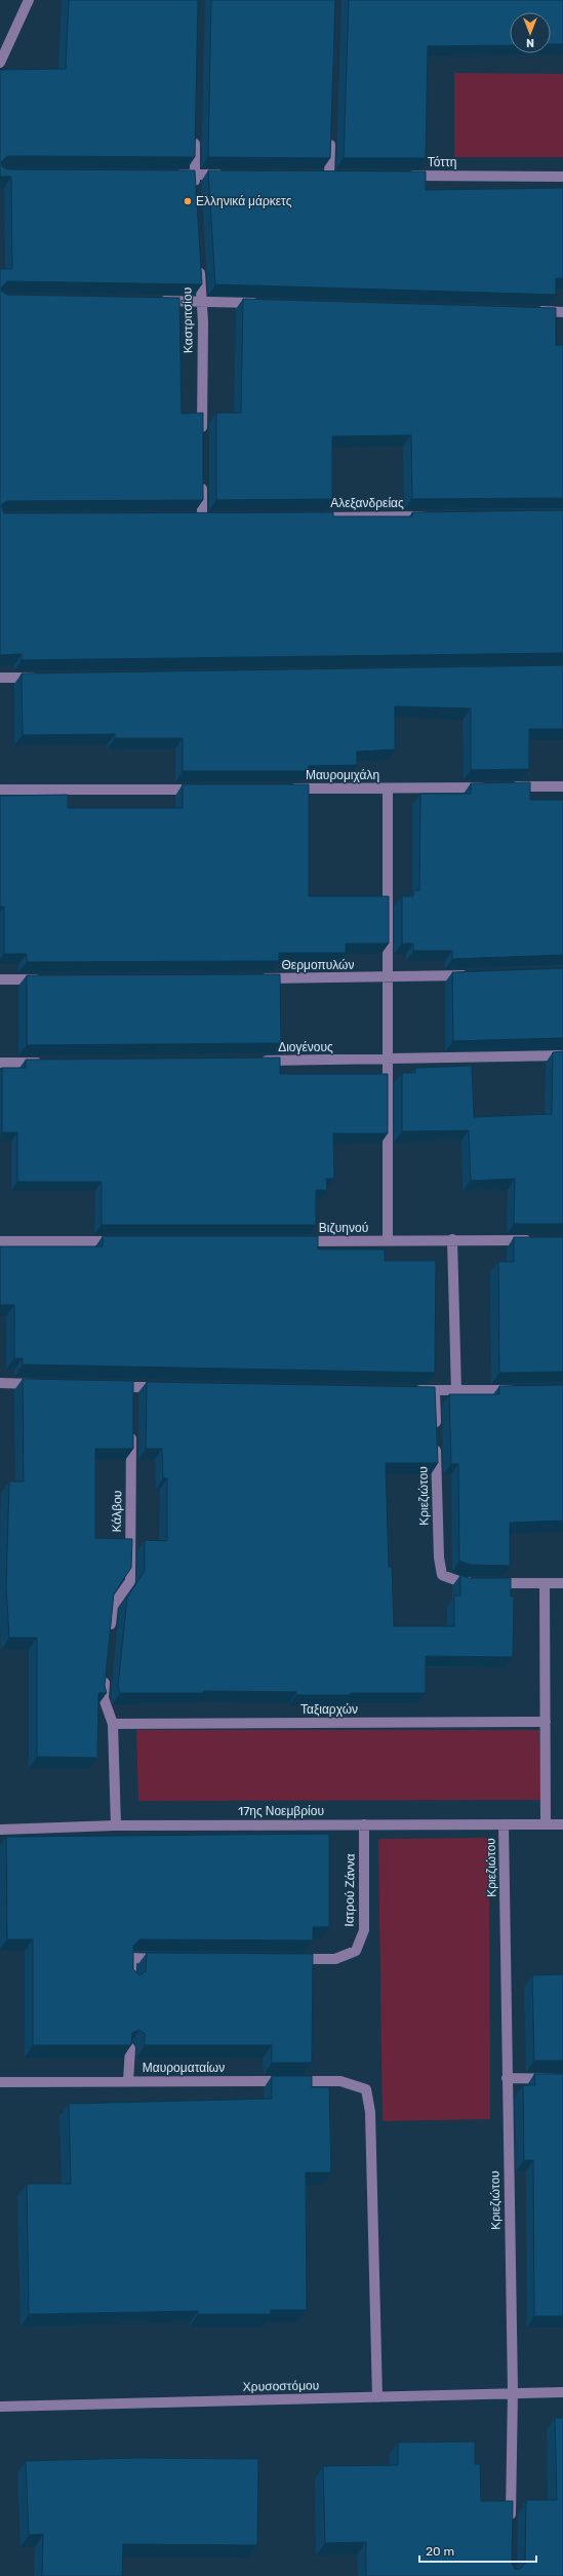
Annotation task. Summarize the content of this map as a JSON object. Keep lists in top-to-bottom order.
{
  "streets": {
    "street": [
      "Τόττη",
      "Καστριτσίου",
      "Αλεξανδρείας",
      "Μαυρομιχάλη",
      "Θερμοπυλών",
      "Διογένους",
      "Βιζυηνού",
      "Κριεζιώτου",
      "Κάλβου",
      "Ταξιαρχών",
      "17ης Νοεμβρίου",
      "Ιατρού Ζάννα",
      "Μαυροματαίων",
      "Χρυσοστόμου"
    ]
  },
  "crossings": [
    ["Κριεζιώτου", "17ης Νοεμβρίου"],
    ["Κριεζιώτου", "Χρυσοστόμου"],
    ["17ης Νοεμβρίου", "Ιατρού Ζάννα"],
    ["Μαυροματαίων", "Χρυσοστόμου"]
  ],
  "places": ["Ελληνικά μάρκετς"],
  "scale_bar": "20 m",
  "north": "bottom"
}
